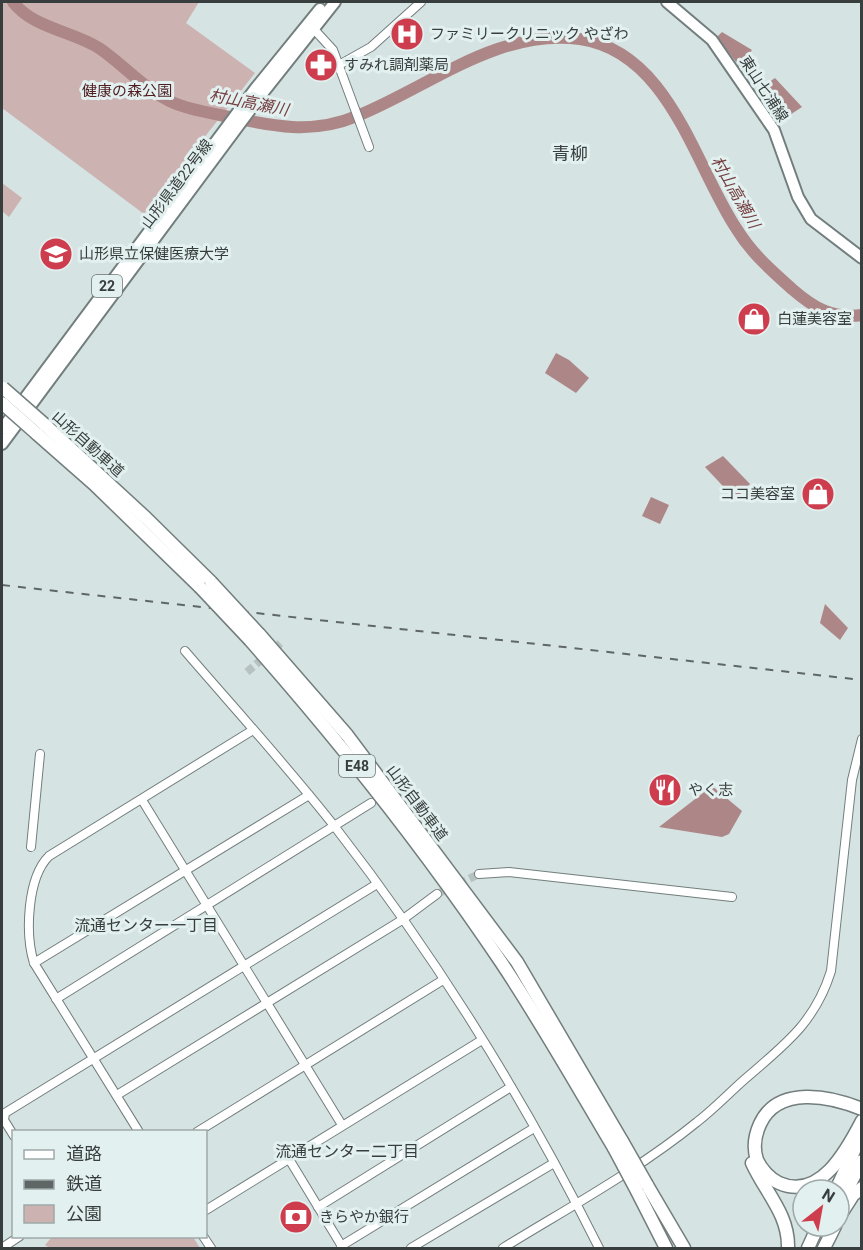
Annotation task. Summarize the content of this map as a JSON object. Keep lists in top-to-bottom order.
{
  "streets": {
    "highway": ["山形自動車道", "E48"],
    "main road": ["東山七浦線", "山形県道22号線", "22"]
  },
  "districts": ["青柳", "流通センター一丁目", "流通センター二丁目"],
  "water": ["村山高瀬川"],
  "parks": ["健康の森公園"],
  "places": {
    "hospital": ["ファミリークリニック やざわ"],
    "pharmacy": ["すみれ調剤薬局"],
    "school or university": ["山形県立保健医療大学"],
    "shop": ["白蓮美容室", "ココ美容室"],
    "restaurant": ["やく志"],
    "bank": ["きらやか銀行"]
  },
  "legend": ["道路", "鉄道", "公園"],
  "north": "top right"
}
